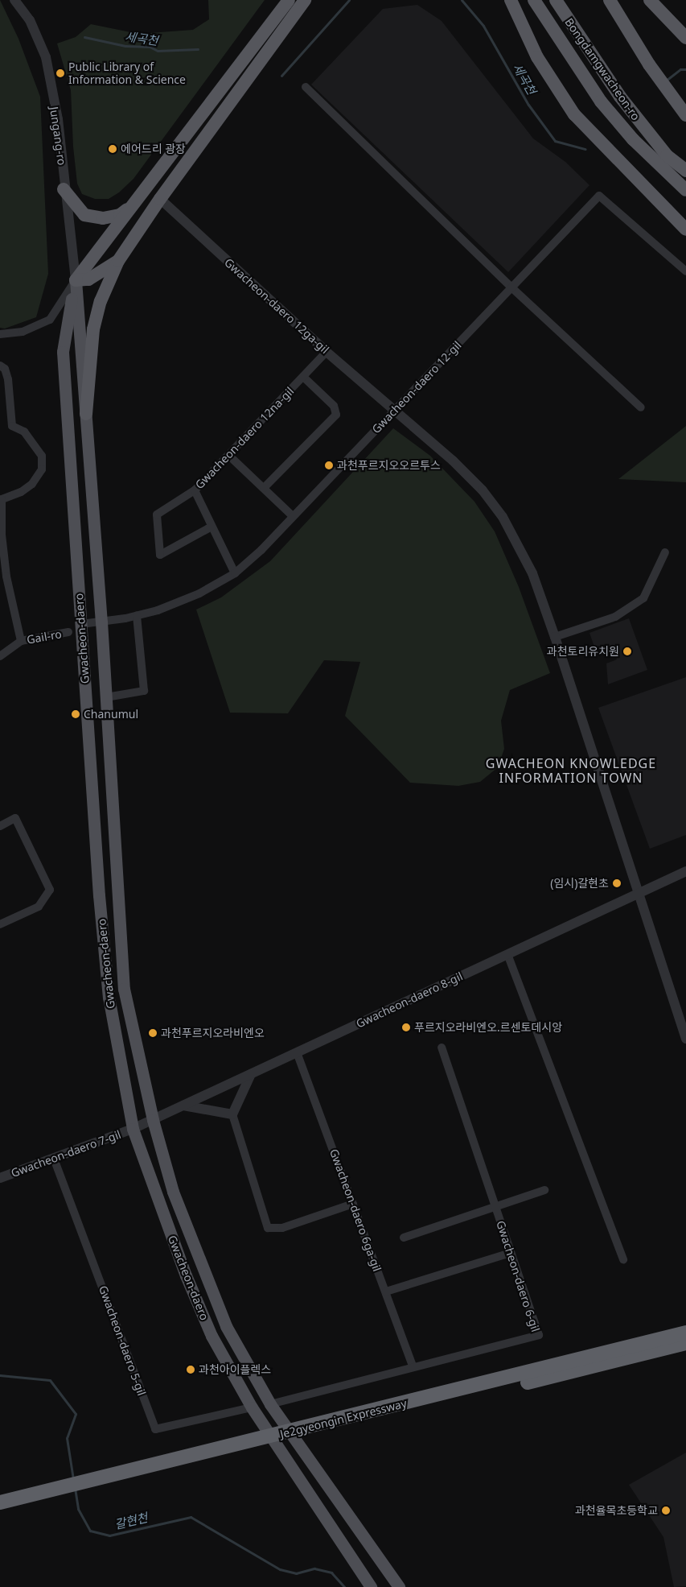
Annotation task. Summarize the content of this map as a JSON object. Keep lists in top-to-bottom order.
{
  "streets": {
    "highway": ["Bongdamgwacheon-ro", "Je2gyeongin Expressway"],
    "main road": ["Gwacheon-daero"],
    "street": [
      "Jungang-ro",
      "Gwacheon-daero 12ga-gil",
      "Gwacheon-daero 12-gil",
      "Gwacheon-daero 12na-gil",
      "Gail-ro",
      "Gwacheon-daero 8-gil",
      "Gwacheon-daero 7-gil",
      "Gwacheon-daero 6ga-gil",
      "Gwacheon-daero 6-gil",
      "Gwacheon-daero 5-gil"
    ]
  },
  "crossings": [
    ["Jungang-ro", "Gwacheon-daero"],
    ["Gwacheon-daero 12ga-gil", "Gwacheon-daero 12-gil"],
    ["Gwacheon-daero 12ga-gil", "Gwacheon-daero 12na-gil"],
    ["Gwacheon-daero 12ga-gil", "Gwacheon-daero 8-gil"],
    ["Gwacheon-daero 12-gil", "Gwacheon-daero"],
    ["Gwacheon-daero", "Gwacheon-daero 8-gil"],
    ["Gwacheon-daero", "Gwacheon-daero 7-gil"],
    ["Gwacheon-daero", "Gwacheon-daero 6-gil"],
    ["Gwacheon-daero", "Gwacheon-daero 5-gil"],
    ["Gwacheon-daero 8-gil", "Gwacheon-daero 7-gil"],
    ["Gwacheon-daero 8-gil", "Gwacheon-daero 6ga-gil"],
    ["Gwacheon-daero 7-gil", "Gwacheon-daero 5-gil"],
    ["Gwacheon-daero 6ga-gil", "Gwacheon-daero 6-gil"]
  ],
  "districts": ["GWACHEON KNOWLEDGE INFORMATION TOWN"],
  "water": ["세곡천", "갈현천"],
  "places": [
    "Public Library of Information & Science",
    "에어드리 광장",
    "과천푸르지오오르투스",
    "과천토리유치원",
    "Chanumul",
    "(임시)갈현초",
    "푸르지오라비엔오.르센토데시앙",
    "과천푸르지오라비엔오",
    "과천아이플렉스",
    "과천율목초등학교"
  ]
}
